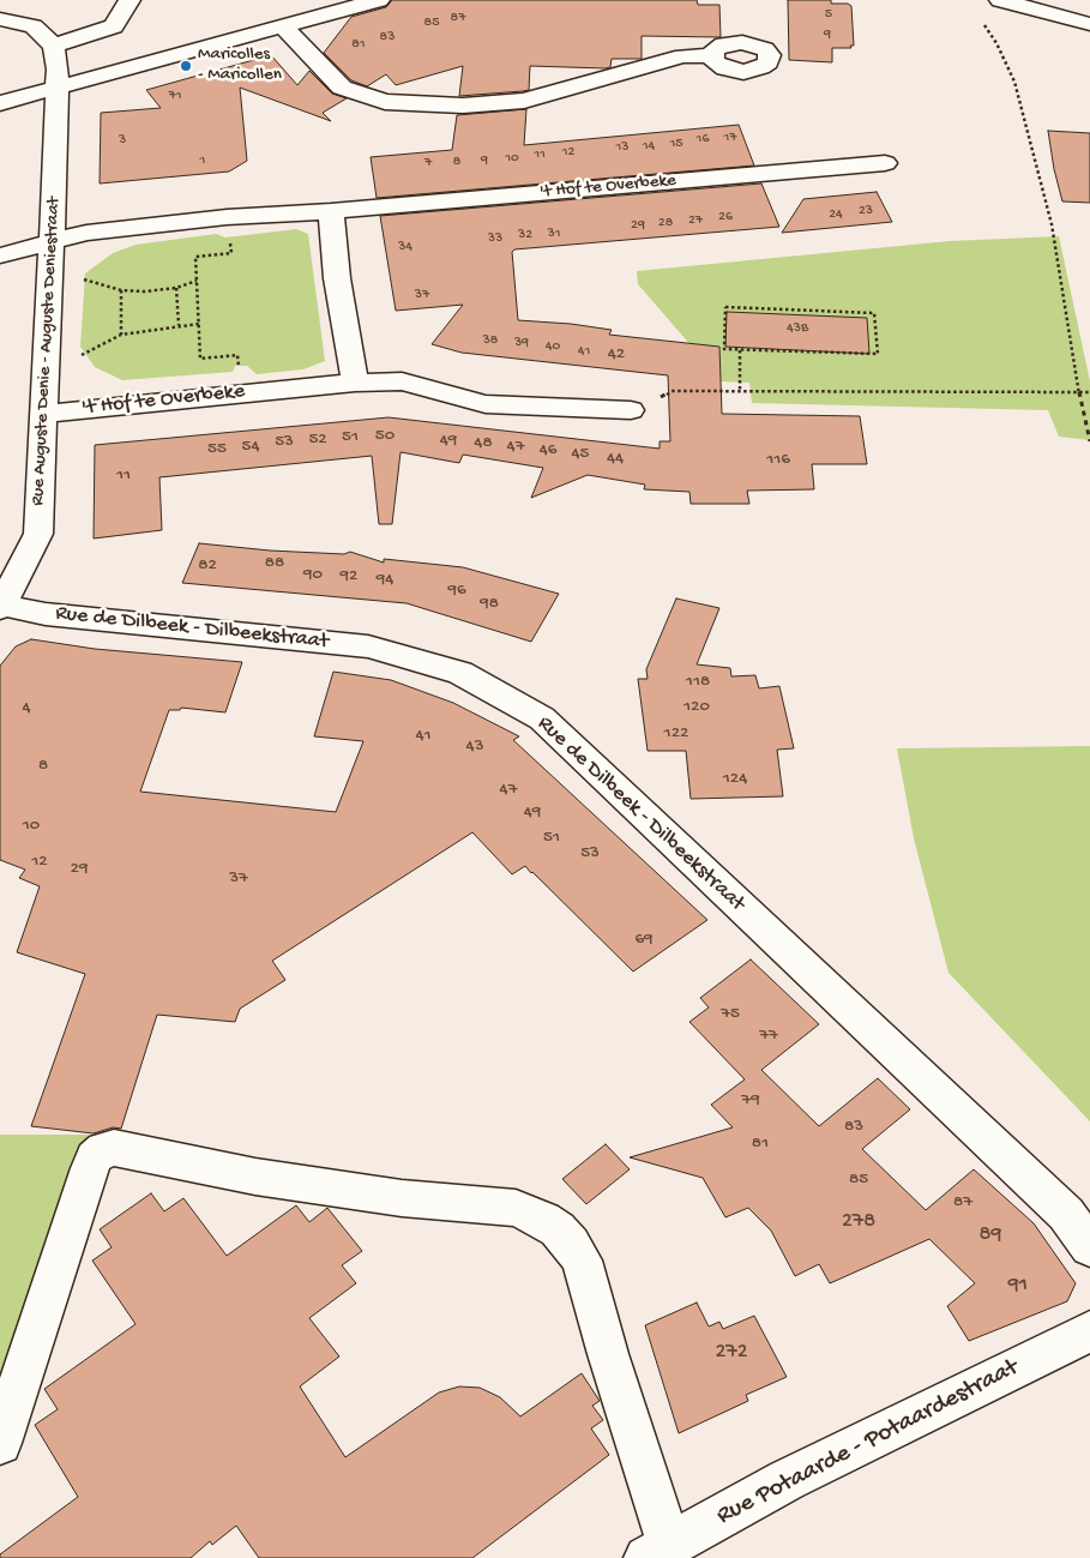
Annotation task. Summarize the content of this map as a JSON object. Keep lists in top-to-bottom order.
{
  "streets": {
    "street": [
      "'t Hof te Overbeke",
      "Rue Auguste Denie - Auguste Deniestraat",
      "Rue de Dilbeek - Dilbeekstraat",
      "Rue Potaarde - Potaardestraat"
    ]
  },
  "crossings": [
    ["'t Hof te Overbeke", "Rue Auguste Denie - Auguste Deniestraat"],
    ["Rue Auguste Denie - Auguste Deniestraat", "Rue de Dilbeek - Dilbeekstraat"]
  ],
  "places": ["Maricolles - Maricollen"],
  "house_numbers": [
    "5",
    "87",
    "85",
    "9",
    "83",
    "81",
    "71",
    "17",
    "16",
    "3",
    "15",
    "14",
    "13",
    "12",
    "11",
    "10",
    "1",
    "9",
    "8",
    "7",
    "23",
    "24",
    "26",
    "27",
    "28",
    "29",
    "31",
    "32",
    "33",
    "34",
    "37",
    "43B",
    "38",
    "39",
    "40",
    "41",
    "42",
    "50",
    "51",
    "52",
    "49",
    "53",
    "48",
    "54",
    "47",
    "55",
    "46",
    "45",
    "44",
    "116",
    "11",
    "88",
    "82",
    "90",
    "92",
    "94",
    "96",
    "98",
    "118",
    "120",
    "4",
    "122",
    "41",
    "43",
    "8",
    "124",
    "47",
    "49",
    "10",
    "51",
    "53",
    "12",
    "29",
    "37",
    "69",
    "75",
    "77",
    "79",
    "83",
    "81",
    "85",
    "87",
    "278",
    "89",
    "91",
    "272"
  ]
}
